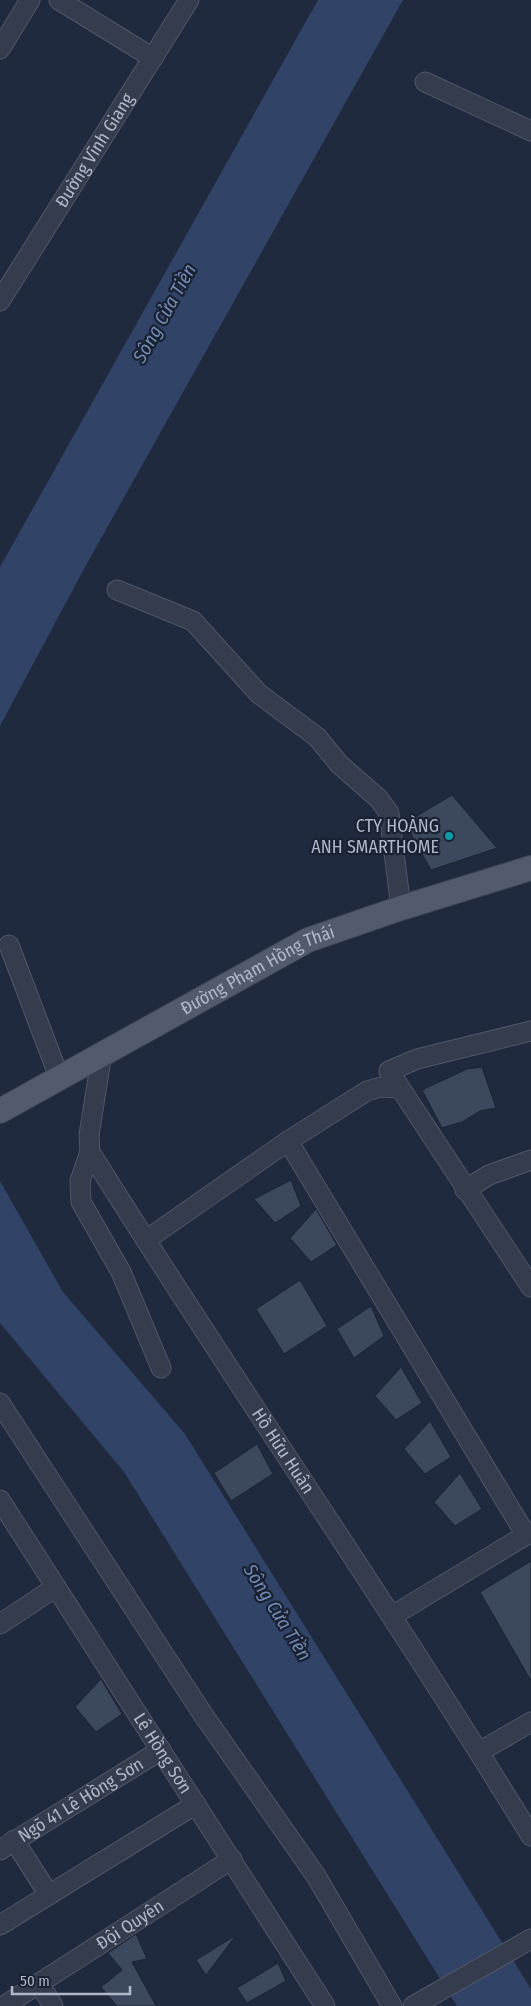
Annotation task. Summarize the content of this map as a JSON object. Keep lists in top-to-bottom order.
{
  "streets": {
    "main road": ["Đường Phạm Hồng Thái"],
    "street": [
      "Đường Vĩnh Giang",
      "Hồ Hữu Huân",
      "Lê Hồng Sơn",
      "Ngõ 41 Lê Hồng Sơn",
      "Đội Quyên"
    ]
  },
  "crossings": [
    ["Lê Hồng Sơn", "Ngõ 41 Lê Hồng Sơn"],
    ["Lê Hồng Sơn", "Đội Quyên"]
  ],
  "water": ["Sông Cửa Tiền"],
  "places": ["CTY HOÀNG ANH SMARTHOME"],
  "scale_bar": "50 m"
}
